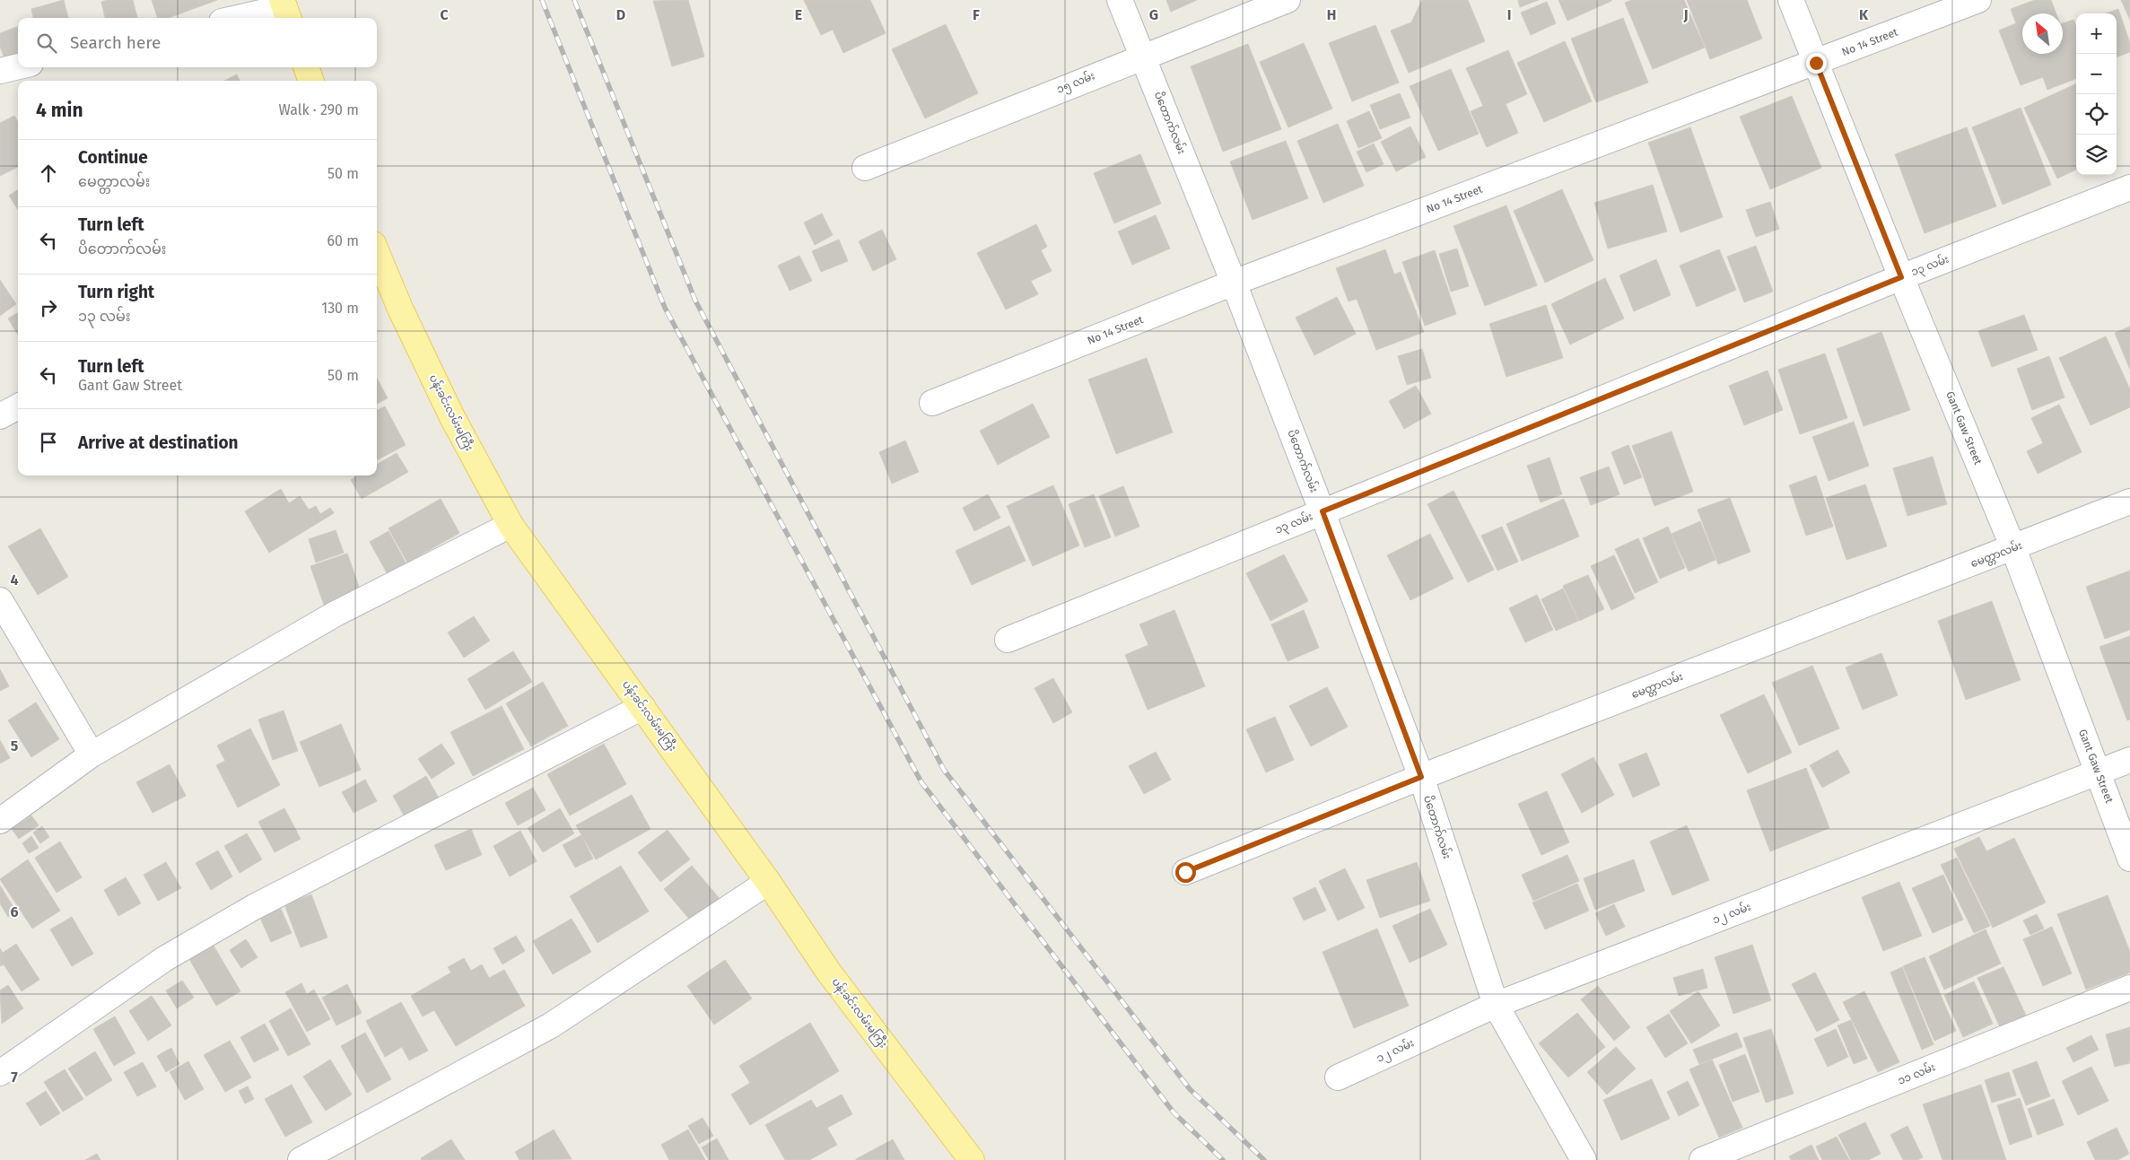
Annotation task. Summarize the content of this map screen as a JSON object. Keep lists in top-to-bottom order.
{
  "streets": {
    "main road": ["ပန်းခင်းလမ်းမကြီး"],
    "street": [
      "No 14 Street",
      "၁၅ လမ်း",
      "ပိတောက်လမ်း",
      "၁၃ လမ်း",
      "Gant Gaw Street",
      "မေတ္တာလမ်း",
      "၁၂ လမ်း",
      "၁၁ လမ်း"
    ]
  },
  "crossings": [
    ["No 14 Street", "ပိတောက်လမ်း"],
    ["No 14 Street", "Gant Gaw Street"],
    ["၁၅ လမ်း", "ပိတောက်လမ်း"],
    ["ပိတောက်လမ်း", "၁၃ လမ်း"],
    ["ပိတောက်လမ်း", "မေတ္တာလမ်း"],
    ["ပိတောက်လမ်း", "၁၂ လမ်း"],
    ["၁၃ လမ်း", "Gant Gaw Street"],
    ["Gant Gaw Street", "မေတ္တာလမ်း"],
    ["Gant Gaw Street", "၁၂ လမ်း"]
  ],
  "north": "top left",
  "page": {
    "map_buttons": ["+", "−"],
    "search": "Search here",
    "heading": ["4 min", "Walk · 290 m"],
    "list": [
      ["Continue", "မေတ္တာလမ်း", "50 m"],
      ["Turn left", "ပိတောက်လမ်း", "60 m"],
      ["Turn right", "၁၃ လမ်း", "130 m"],
      ["Turn left", "Gant Gaw Street", "50 m"],
      "Arrive at destination"
    ]
  },
  "grid": {
    "columns": [
      "C",
      "D",
      "E",
      "F",
      "G",
      "H",
      "I",
      "J",
      "K"
    ],
    "rows": [
      "4",
      "5",
      "6",
      "7"
    ]
  }
}
